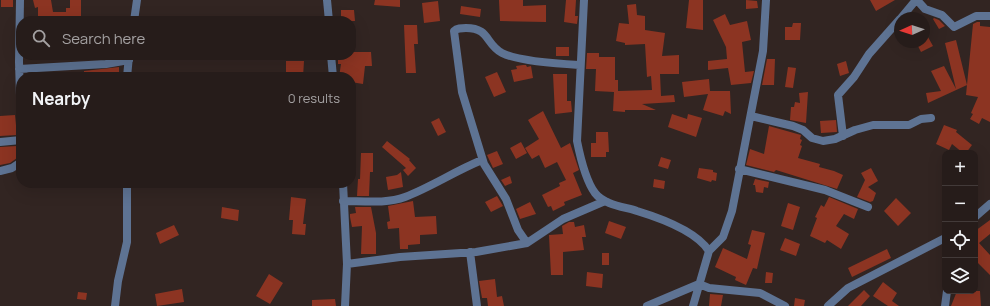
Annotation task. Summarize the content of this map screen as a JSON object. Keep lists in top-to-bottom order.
{
  "north": "left",
  "page": {
    "search": "Search here",
    "heading": ["Nearby", "0 results"],
    "map_buttons": ["+", "−"]
  }
}
